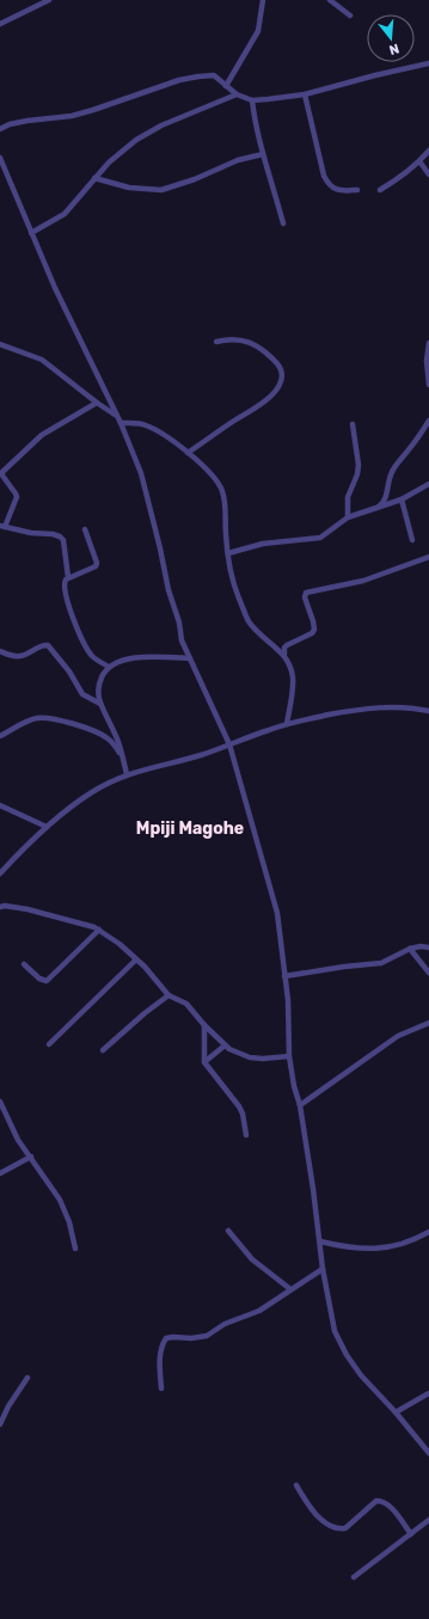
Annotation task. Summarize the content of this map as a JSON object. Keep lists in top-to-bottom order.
{
  "districts": ["Mpiji Magohe"],
  "north": "bottom"
}
